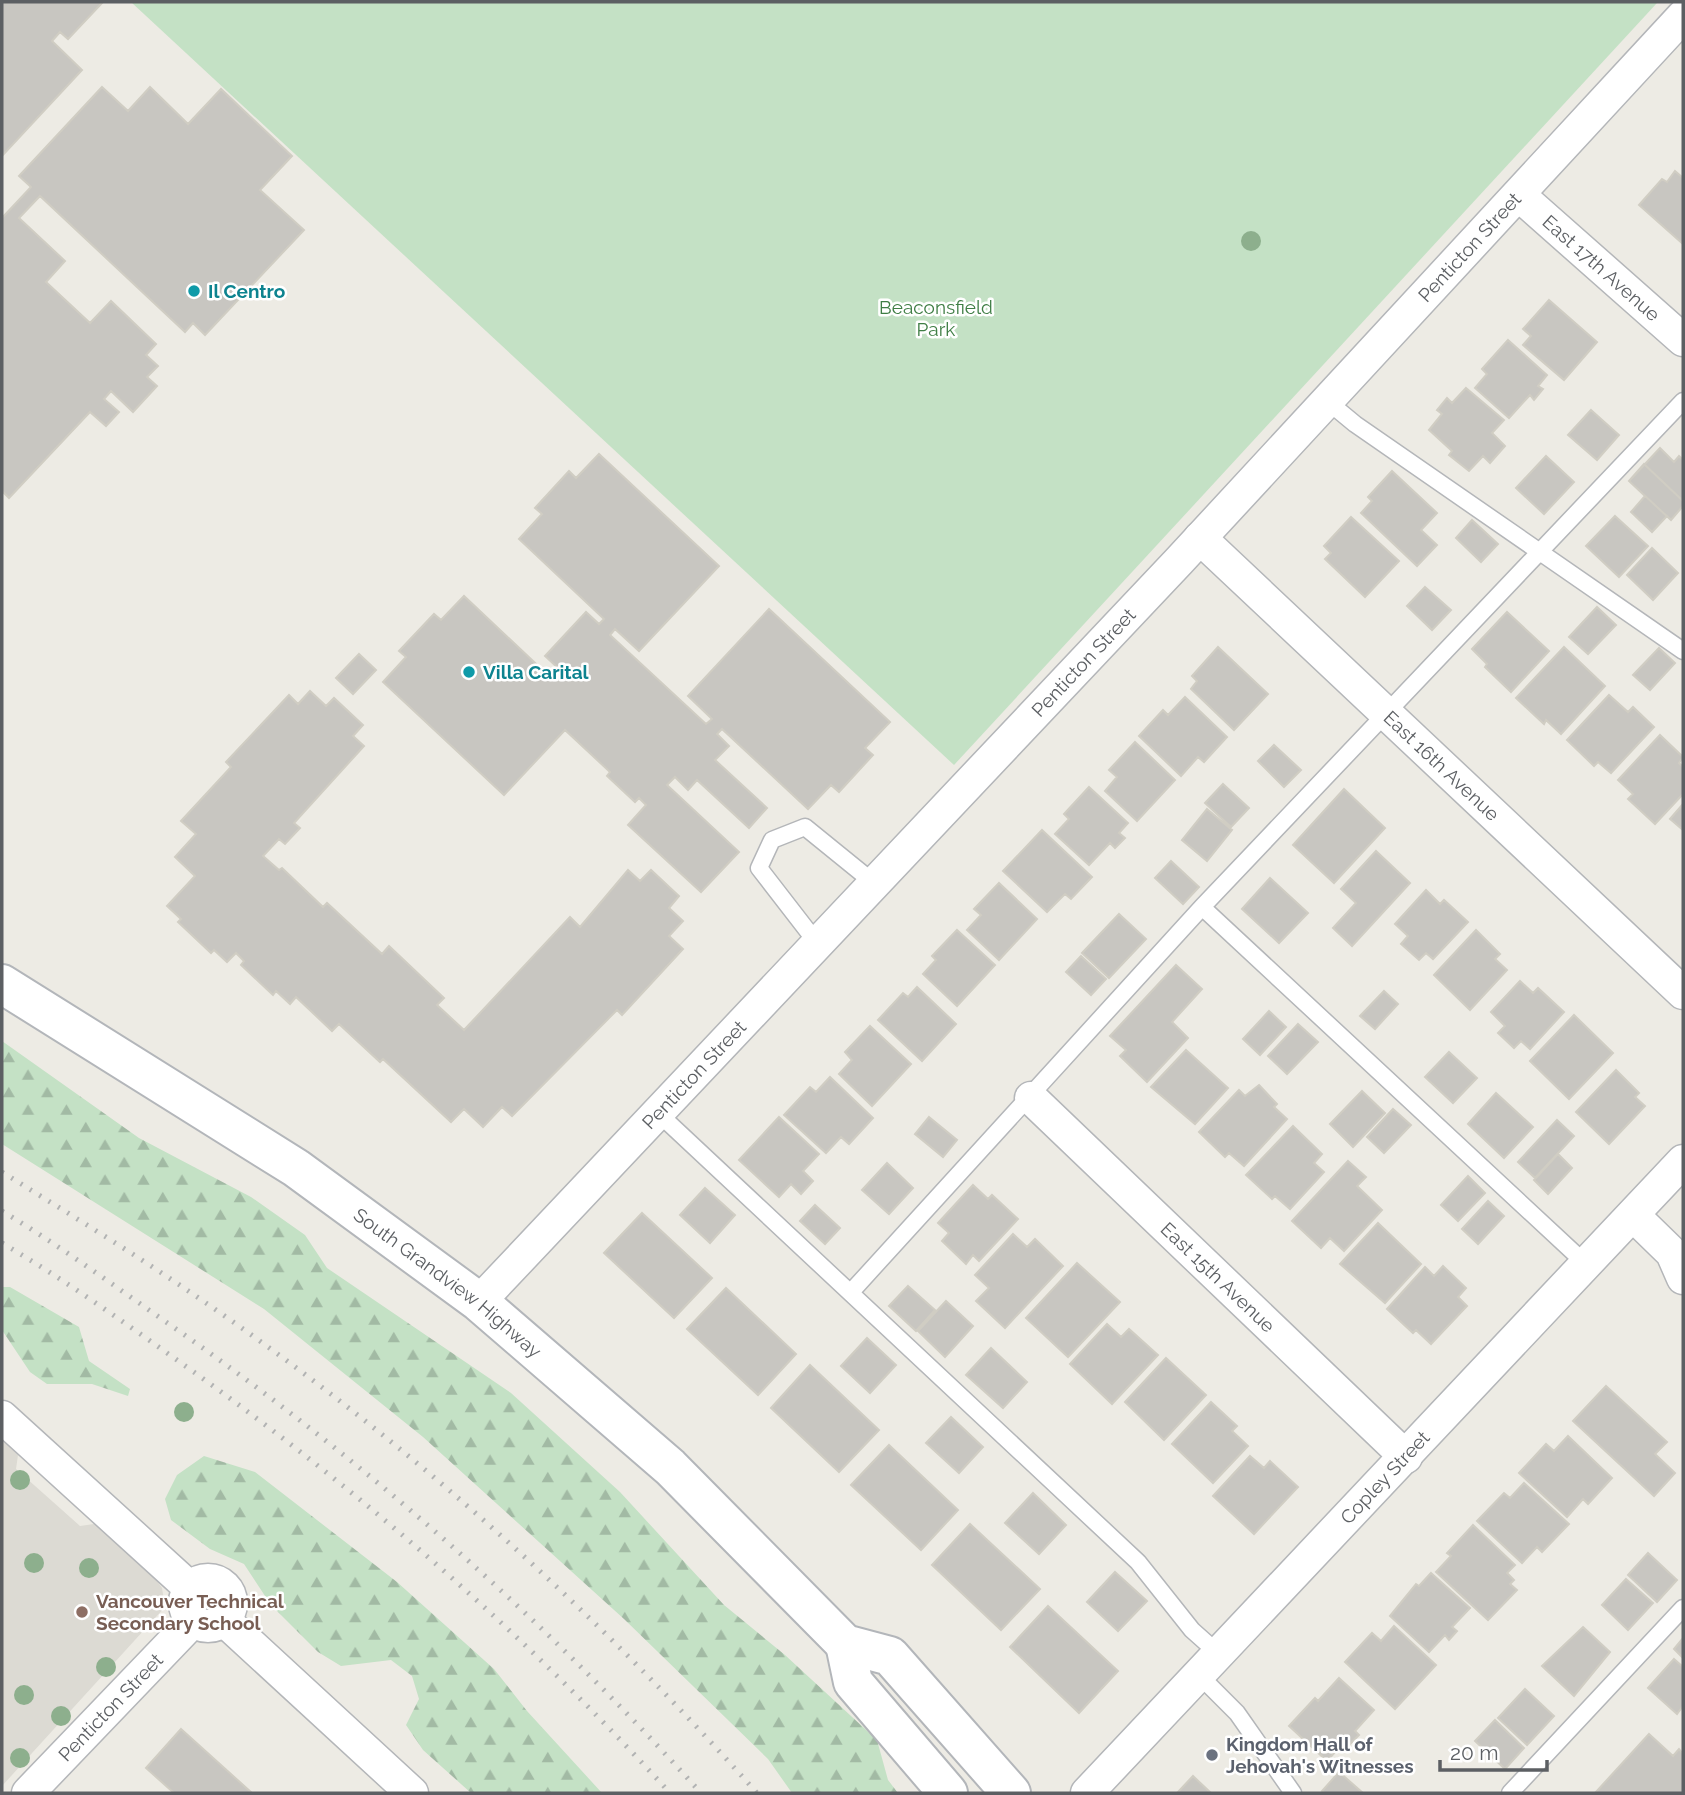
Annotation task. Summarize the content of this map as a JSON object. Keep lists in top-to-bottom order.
{
  "streets": {
    "main road": ["South Grandview Highway"],
    "street": [
      "Penticton Street",
      "East 17th Avenue",
      "East 16th Avenue",
      "East 15th Avenue",
      "Copley Street"
    ]
  },
  "crossings": [
    ["Penticton Street", "East 17th Avenue"],
    ["Penticton Street", "East 16th Avenue"],
    ["Penticton Street", "South Grandview Highway"],
    ["East 15th Avenue", "Copley Street"]
  ],
  "parks": ["Beaconsfield Park"],
  "places": [
    "Il Centro",
    "Villa Carital",
    "Vancouver Technical Secondary School",
    "Kingdom Hall of Jehovah's Witnesses"
  ],
  "scale_bar": "20 m"
}
